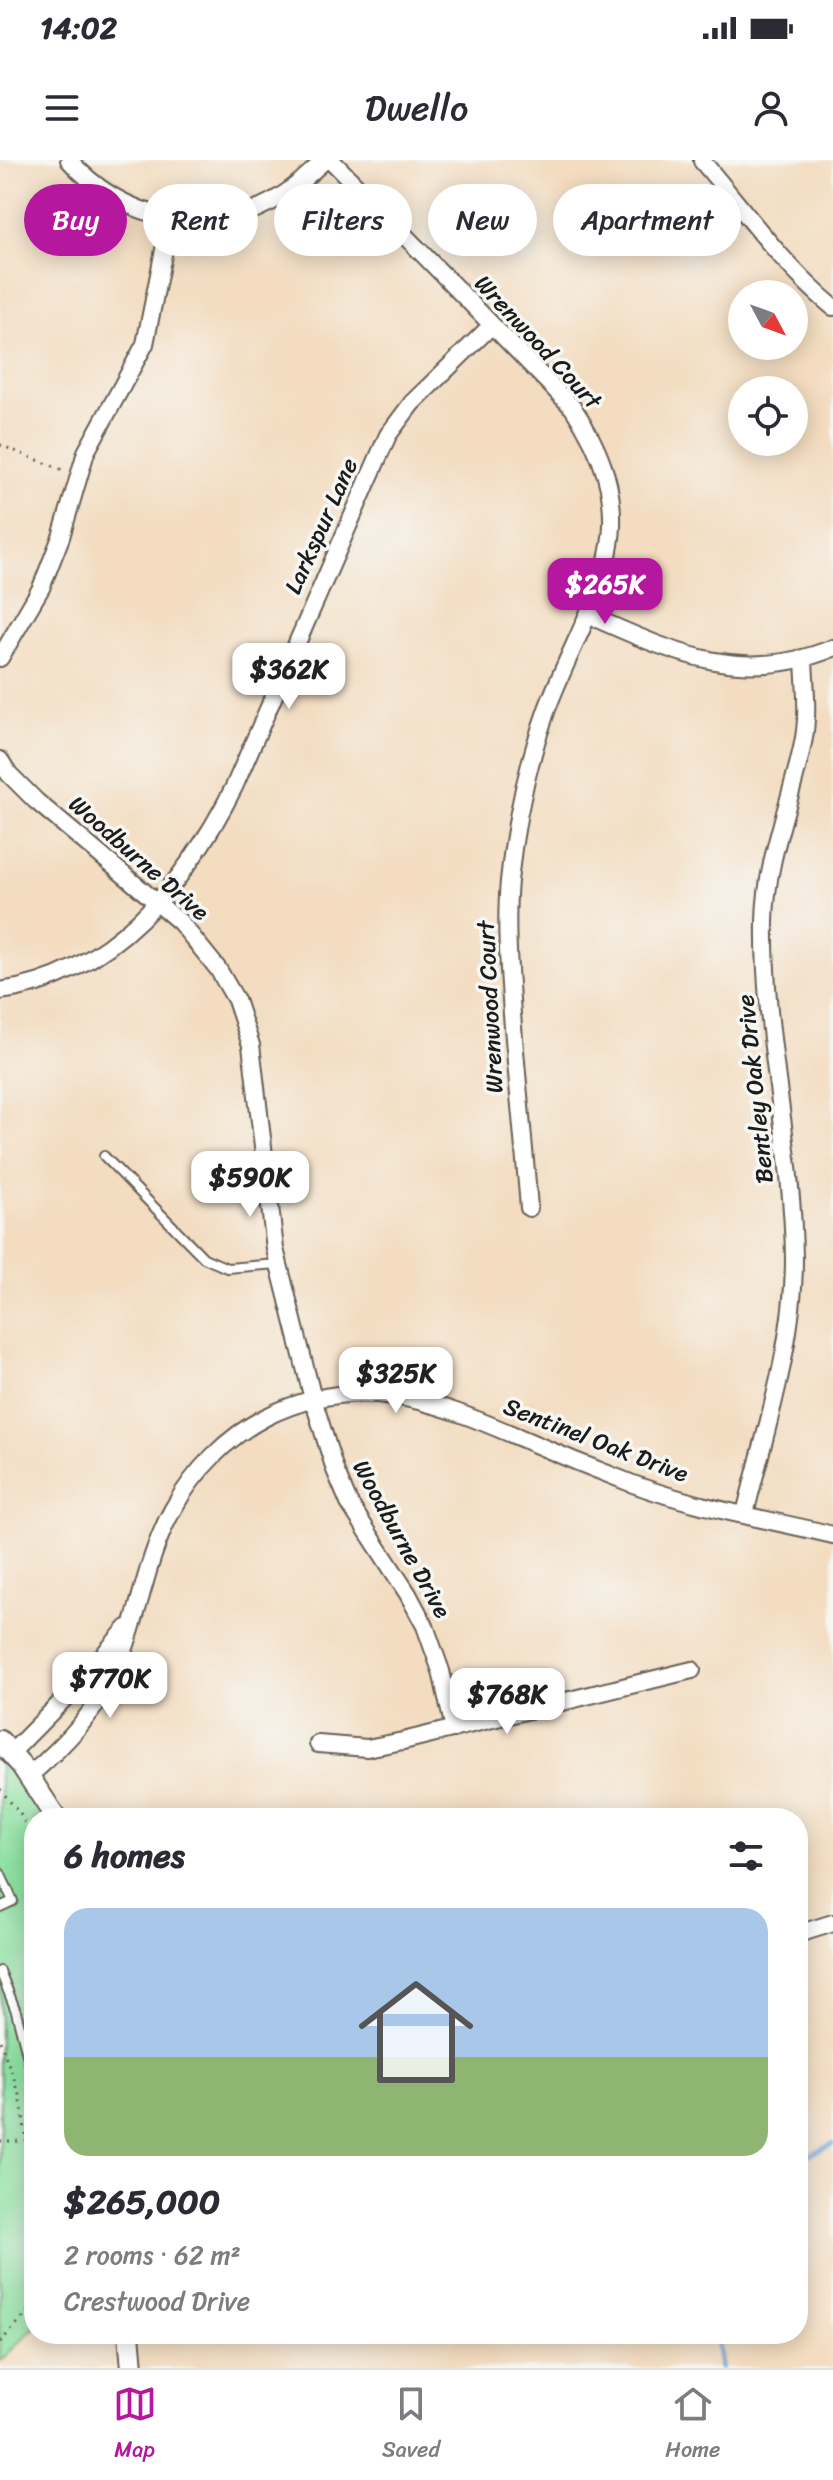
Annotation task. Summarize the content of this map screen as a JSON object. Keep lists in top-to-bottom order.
{
  "streets": {
    "street": [
      "Wrenwood Court",
      "Larkspur Lane",
      "Woodburne Drive",
      "Bentley Oak Drive",
      "Sentinel Oak Drive"
    ]
  },
  "crossings": [
    ["Wrenwood Court", "Larkspur Lane"],
    ["Larkspur Lane", "Woodburne Drive"],
    ["Woodburne Drive", "Sentinel Oak Drive"],
    ["Bentley Oak Drive", "Sentinel Oak Drive"]
  ],
  "north": "bottom right",
  "page": {
    "status": "14:02",
    "header": "Dwello",
    "chip": [
      "Buy",
      "Rent",
      "Filters",
      "New",
      "Apartment"
    ],
    "price": [
      "$265K",
      "$362K",
      "$590K",
      "$325K",
      "$770K",
      "$768K"
    ],
    "heading": "6 homes",
    "list": [
      {
        "name": "$265,000",
        "note": "2 rooms · 62 m² · Crestwood Drive"
      }
    ],
    "tabs": ["Map", "Saved", "Home"]
  }
}
